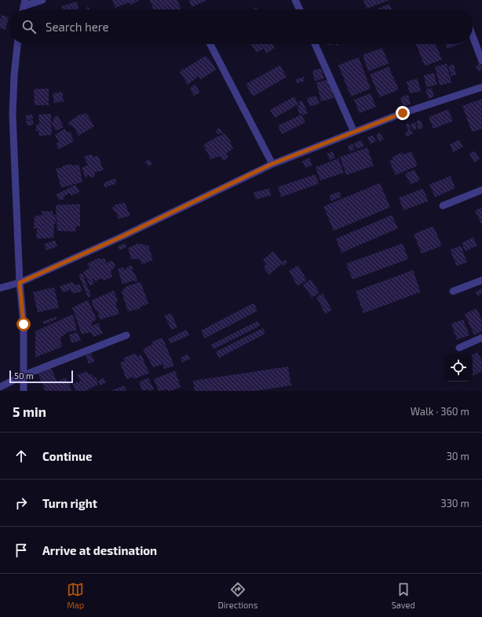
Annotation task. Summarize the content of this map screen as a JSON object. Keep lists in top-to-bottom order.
{
  "scale_bar": "50 m",
  "page": {
    "search": "Search here",
    "scale": "50 m",
    "heading": ["5 min", "Walk · 360 m"],
    "list": [
      ["Continue", "30 m"],
      ["Turn right", "330 m"],
      "Arrive at destination"
    ],
    "nav": ["Map", "Directions", "Saved"]
  }
}
